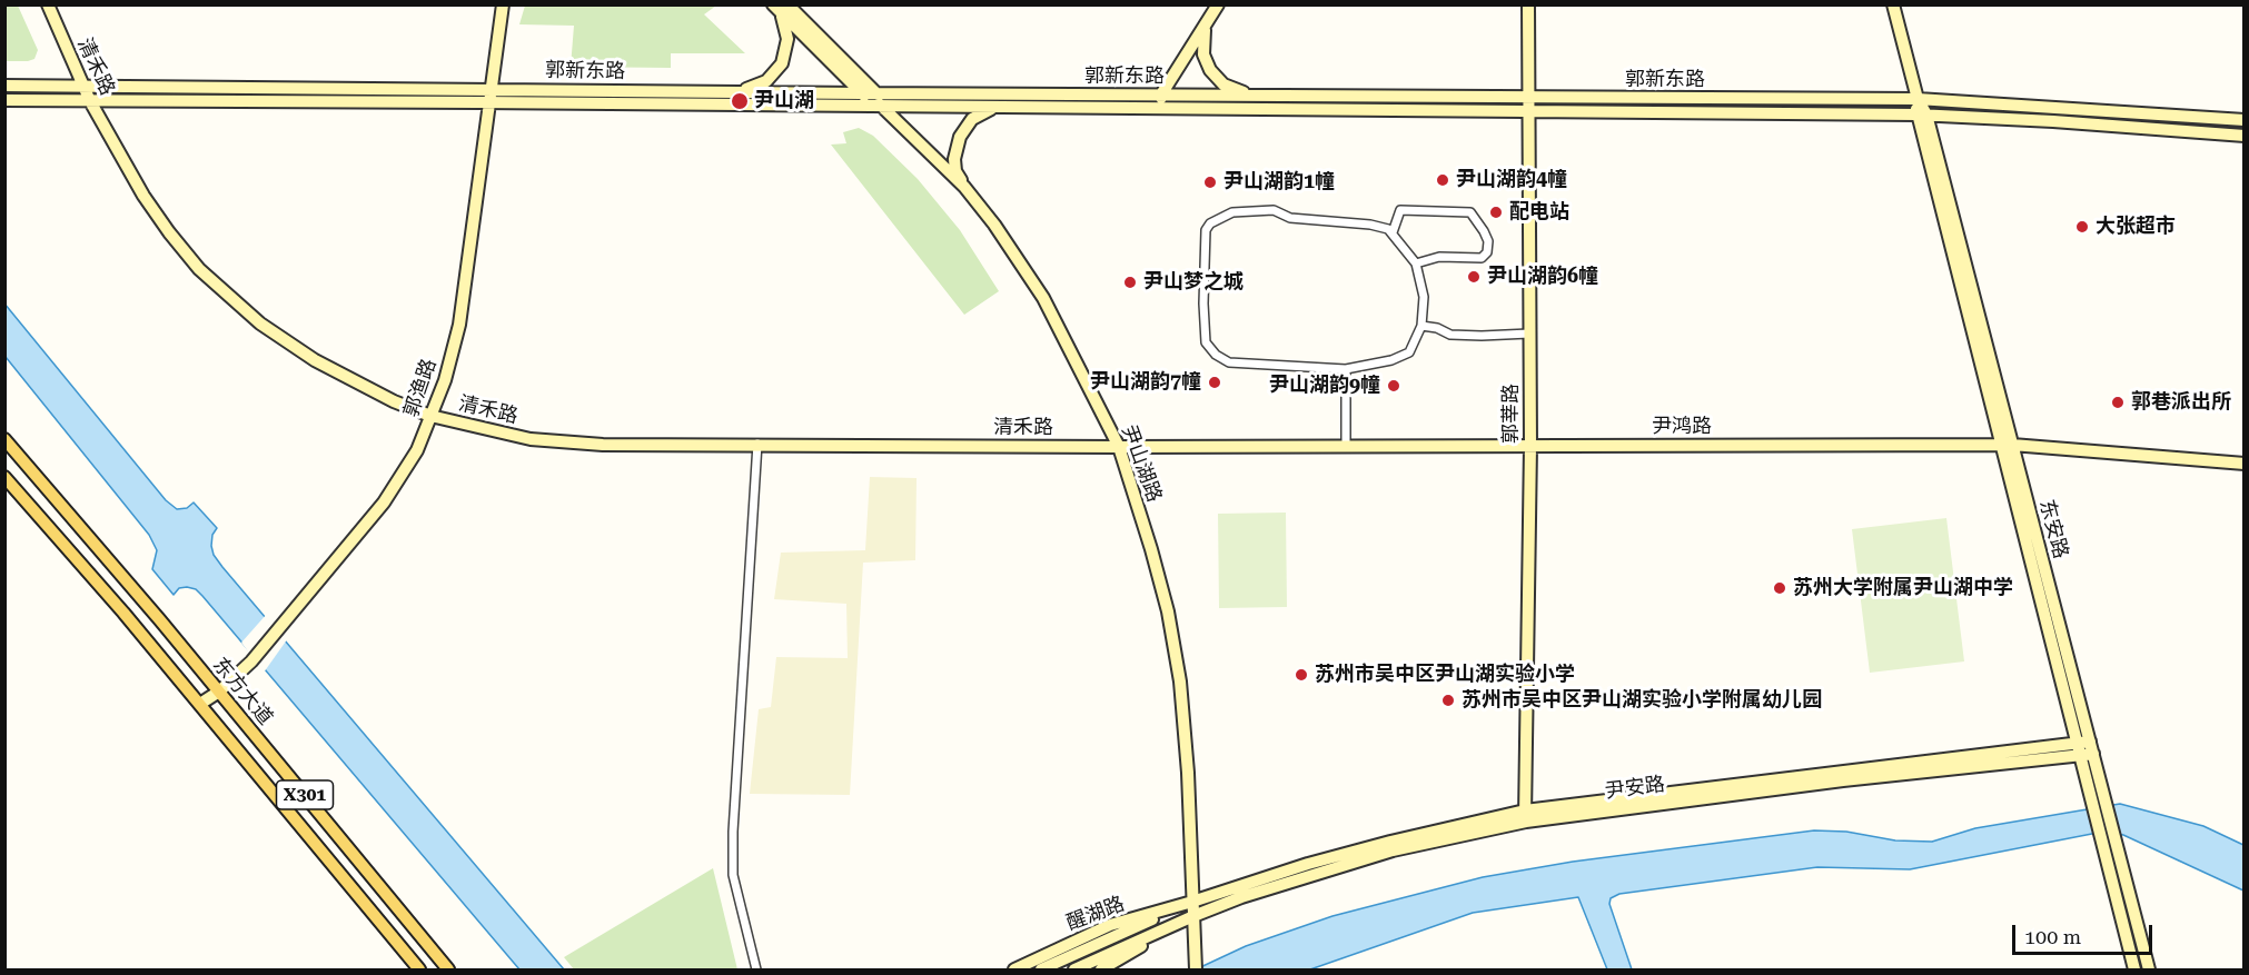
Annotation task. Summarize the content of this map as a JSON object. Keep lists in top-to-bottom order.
{
  "streets": {
    "main road": [
      "清禾路",
      "郭新东路",
      "郭渔路",
      "郭莘路",
      "尹鸿路",
      "尹山湖路",
      "东安路",
      "东方大道",
      "尹安路",
      "X301",
      "醒湖路"
    ]
  },
  "crossings": [
    ["清禾路", "郭新东路"],
    ["清禾路", "郭渔路"],
    ["清禾路", "尹鸿路"],
    ["清禾路", "尹山湖路"],
    ["郭新东路", "郭渔路"],
    ["郭新东路", "郭莘路"],
    ["郭新东路", "尹山湖路"],
    ["郭新东路", "东安路"],
    ["郭渔路", "东方大道"],
    ["郭莘路", "尹鸿路"],
    ["郭莘路", "尹安路"],
    ["尹鸿路", "尹山湖路"],
    ["尹鸿路", "东安路"],
    ["尹山湖路", "尹安路"],
    ["尹山湖路", "醒湖路"],
    ["东安路", "尹安路"],
    ["尹安路", "醒湖路"]
  ],
  "places": [
    "尹山湖",
    "尹山湖韵4幢",
    "尹山湖韵1幢",
    "配电站",
    "大张超市",
    "尹山湖韵6幢",
    "尹山梦之城",
    "尹山湖韵7幢",
    "尹山湖韵9幢",
    "郭巷派出所",
    "苏州大学附属尹山湖中学",
    "苏州市吴中区尹山湖实验小学",
    "苏州市吴中区尹山湖实验小学附属幼儿园"
  ],
  "scale_bar": "100 m"
}
